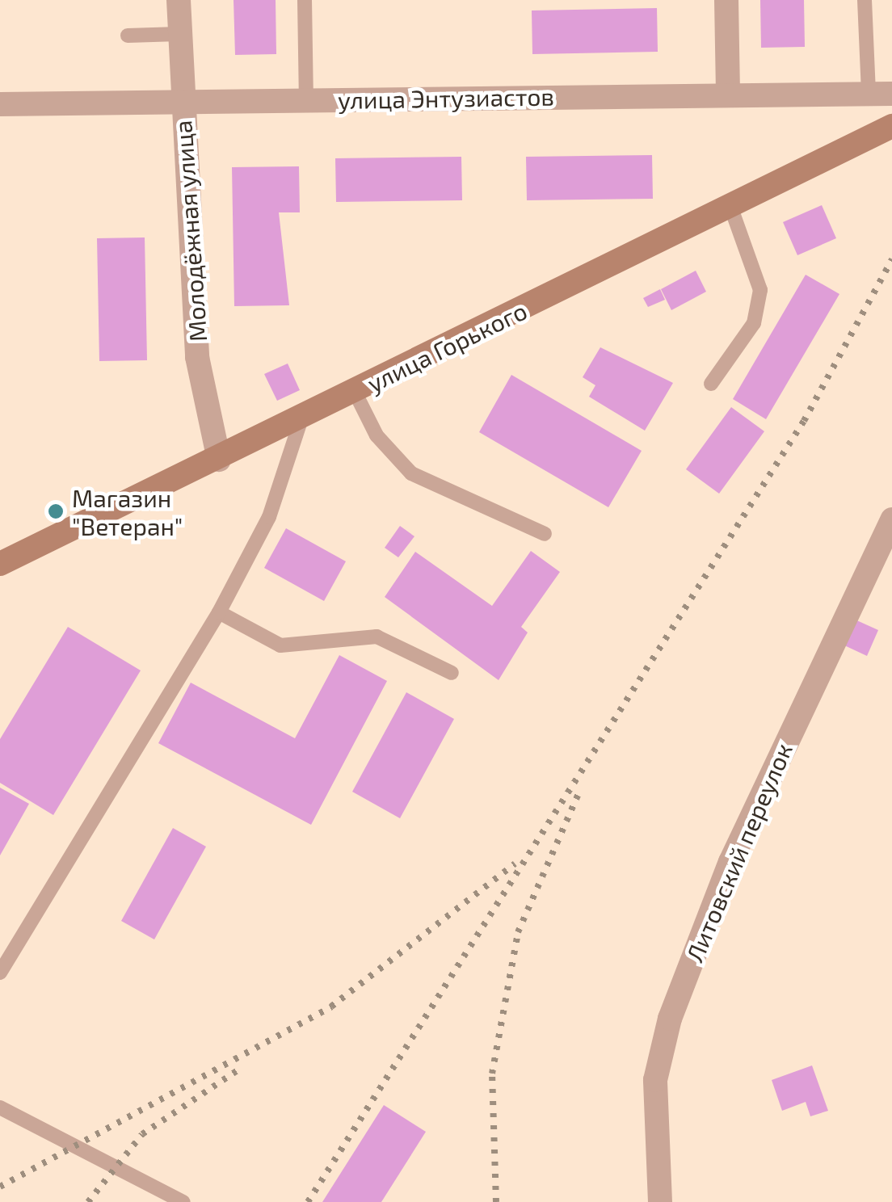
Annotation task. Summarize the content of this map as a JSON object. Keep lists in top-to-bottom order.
{
  "streets": {
    "main road": ["улица Горького"],
    "street": ["улица Энтузиастов", "Молодёжная улица", "Литовский переулок"]
  },
  "crossings": [
    ["улица Энтузиастов", "Молодёжная улица"],
    ["Молодёжная улица", "улица Горького"]
  ],
  "places": ["Магазин \"Ветеран\""]
}
